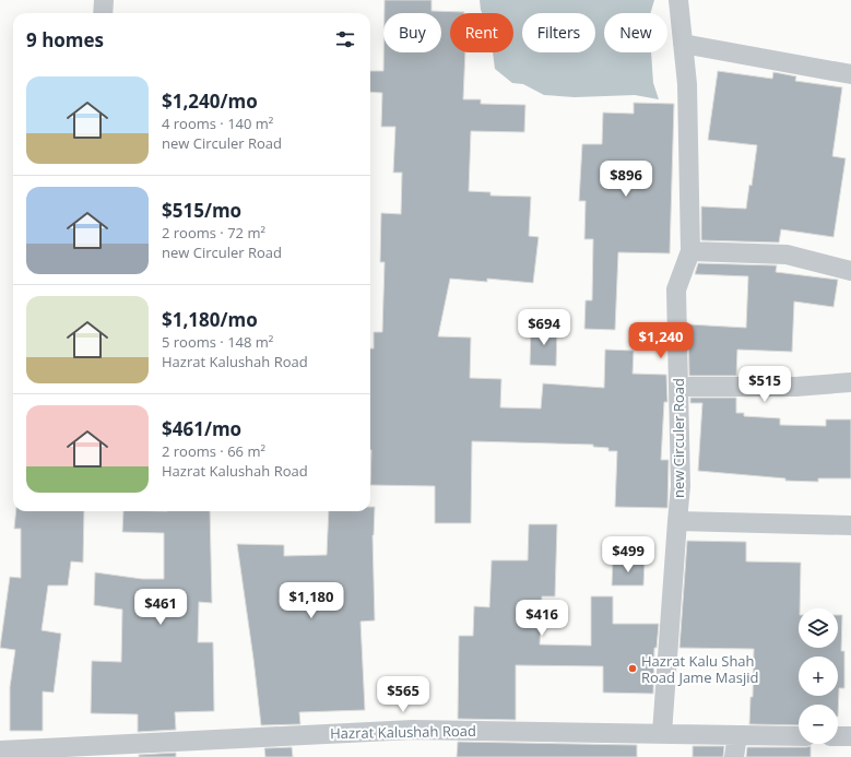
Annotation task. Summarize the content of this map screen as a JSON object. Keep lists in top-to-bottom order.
{
  "streets": {
    "street": ["new Circuler Road", "Hazrat Kalushah Road"]
  },
  "crossings": [
    ["new Circuler Road", "Hazrat Kalushah Road"]
  ],
  "places": ["Hazrat Kalu Shah Road Jame Masjid"],
  "page": {
    "chip": [
      "Buy",
      "Rent",
      "Filters",
      "New"
    ],
    "heading": "9 homes",
    "list": [
      {
        "name": "$1,240/mo",
        "note": "4 rooms · 140 m² · new Circuler Road"
      },
      {
        "name": "$515/mo",
        "note": "2 rooms · 72 m² · new Circuler Road"
      },
      {
        "name": "$1,180/mo",
        "note": "5 rooms · 148 m² · Hazrat Kalushah Road"
      },
      {
        "name": "$461/mo",
        "note": "2 rooms · 66 m² · Hazrat Kalushah Road"
      }
    ],
    "price": [
      "$896",
      "$694",
      "$1,240",
      "$515",
      "$499",
      "$1,180",
      "$461",
      "$416",
      "$565"
    ],
    "map_buttons": ["+", "−"]
  }
}
